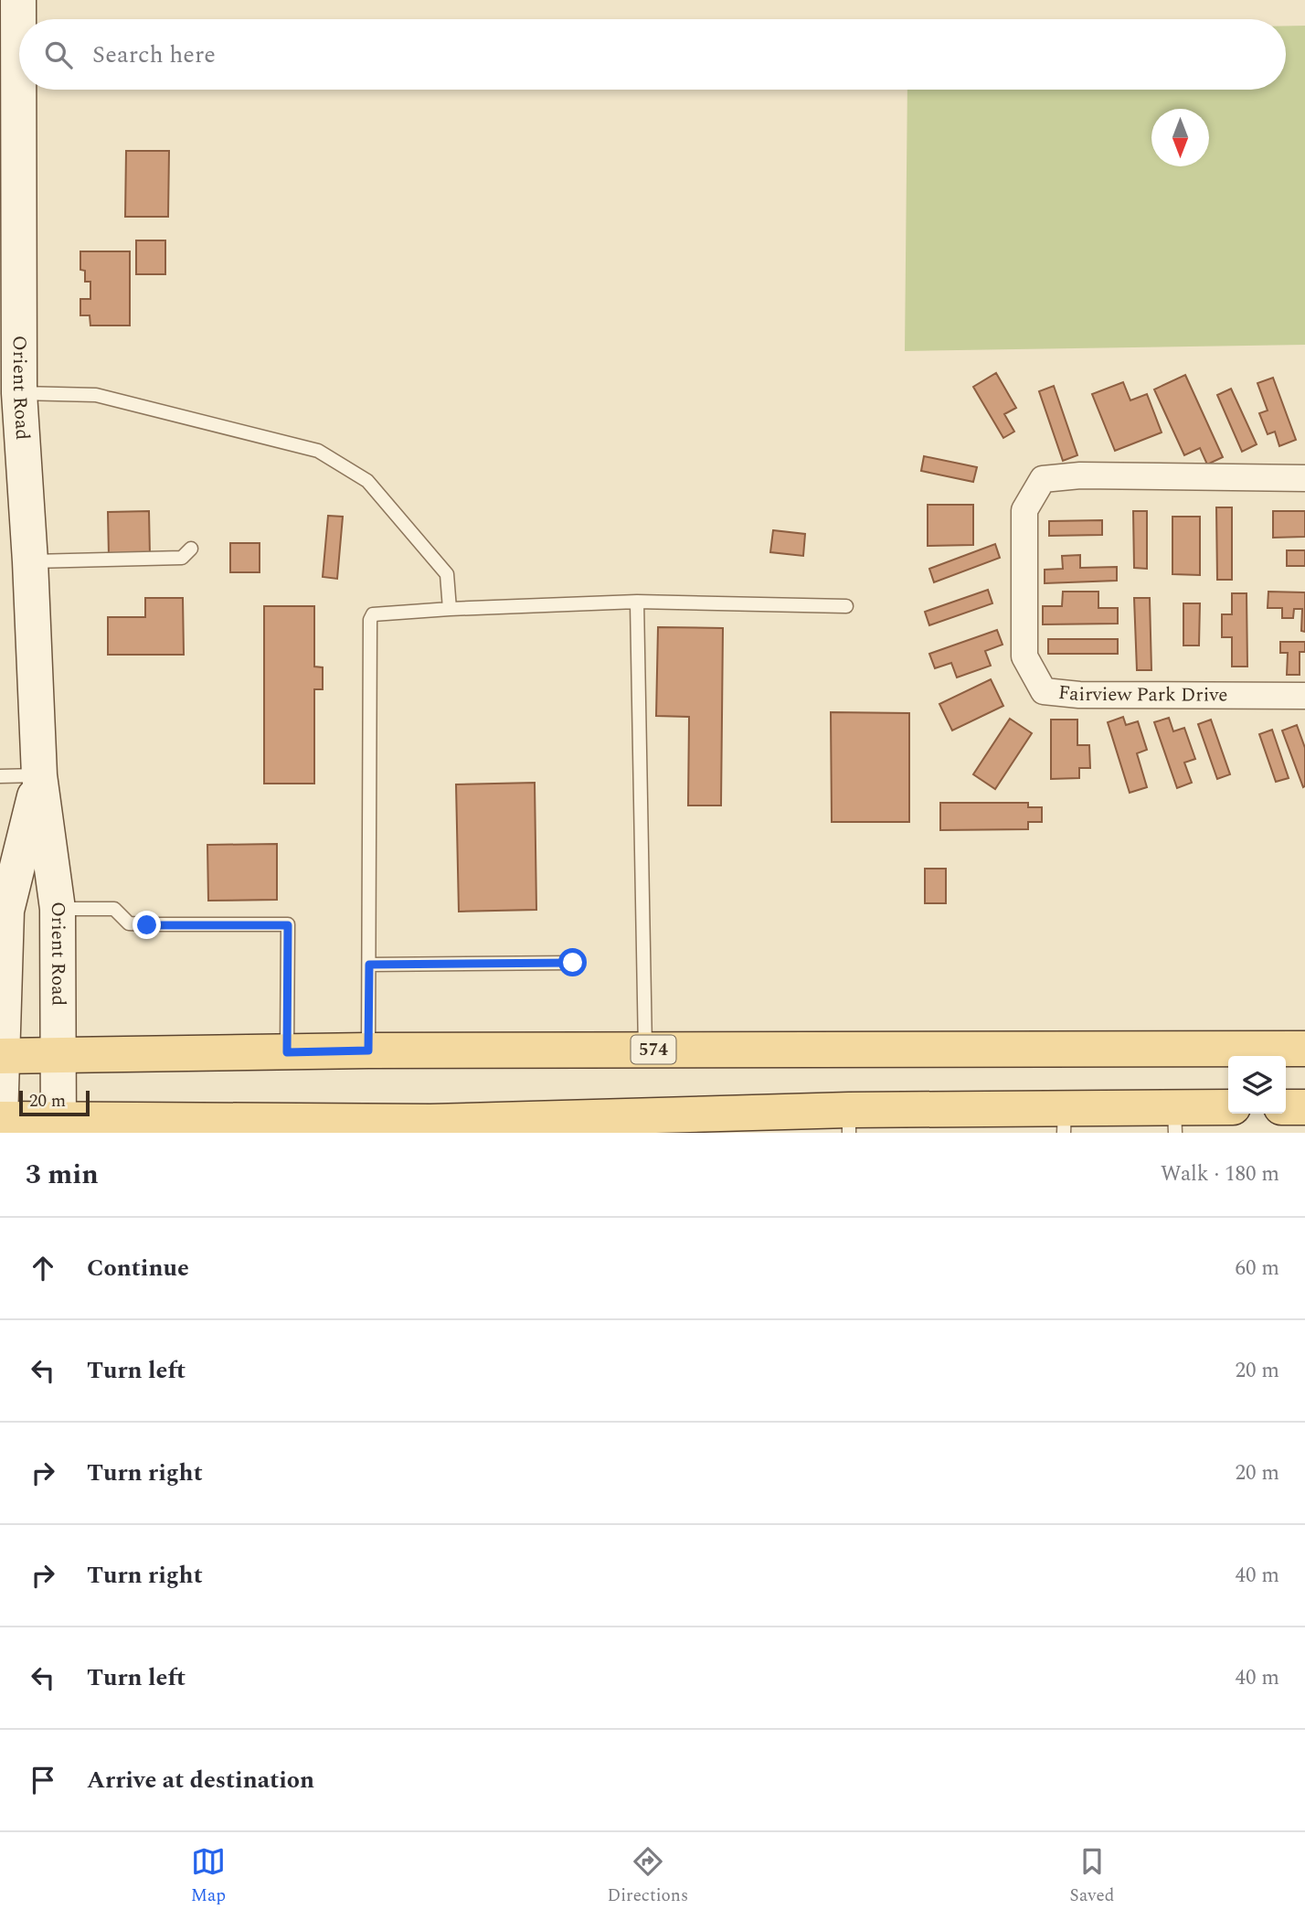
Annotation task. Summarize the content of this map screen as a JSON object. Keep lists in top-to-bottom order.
{
  "streets": {
    "main road": ["574"],
    "street": ["Orient Road", "Fairview Park Drive"]
  },
  "crossings": [
    ["Orient Road", "574"]
  ],
  "scale_bar": "20 m",
  "north": "bottom",
  "page": {
    "search": "Search here",
    "scale": "20 m",
    "heading": ["3 min", "Walk · 180 m"],
    "list": [
      ["Continue", "60 m"],
      ["Turn left", "20 m"],
      ["Turn right", "20 m"],
      ["Turn right", "40 m"],
      ["Turn left", "40 m"],
      "Arrive at destination"
    ],
    "nav": ["Map", "Directions", "Saved"]
  }
}
